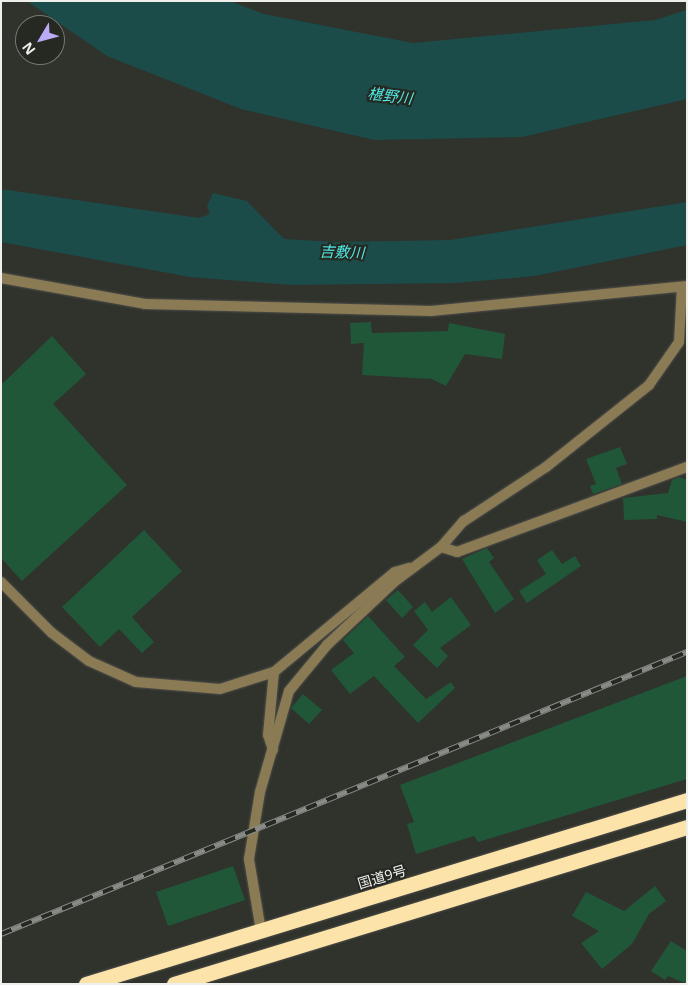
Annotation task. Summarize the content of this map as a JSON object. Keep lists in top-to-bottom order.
{
  "streets": {
    "highway": ["国道9号"]
  },
  "water": ["椹野川", "吉敷川"],
  "north": "bottom left"
}
